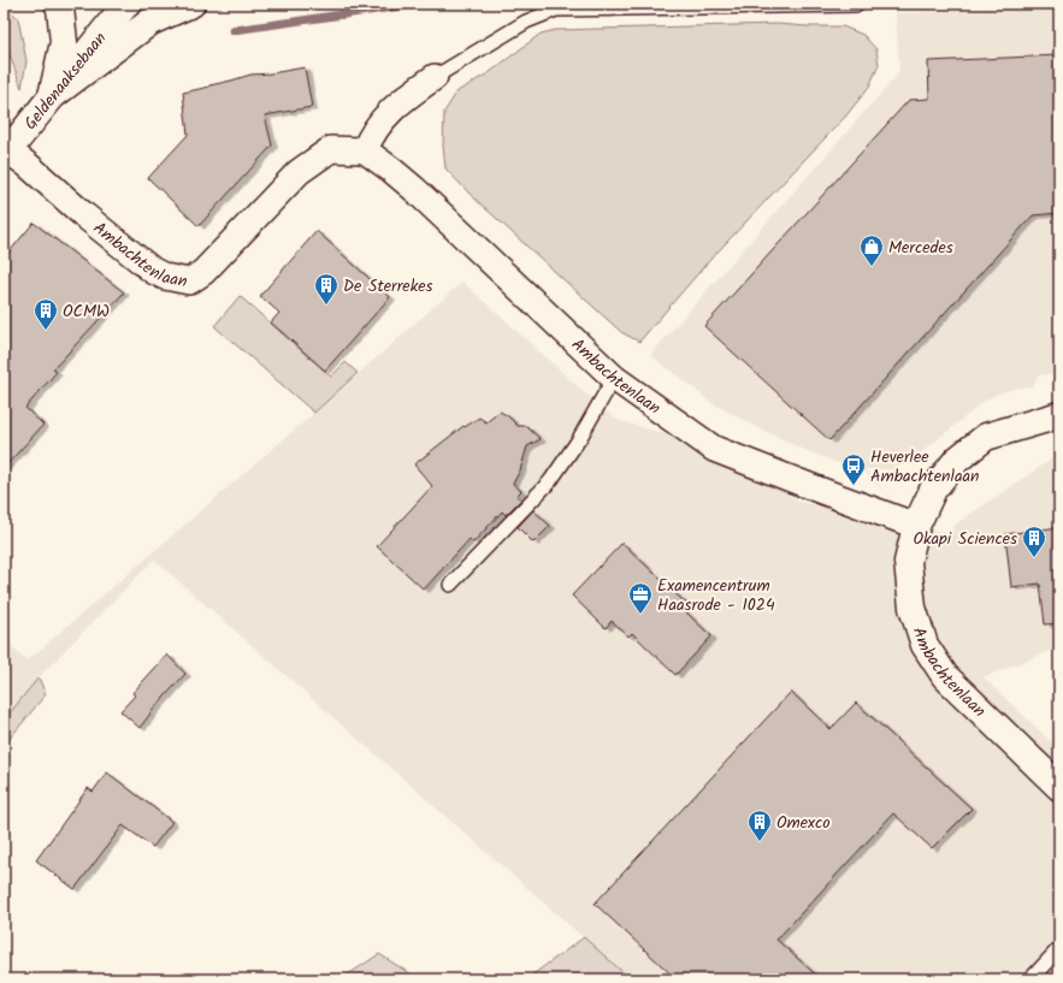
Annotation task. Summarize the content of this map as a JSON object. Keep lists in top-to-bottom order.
{
  "streets": {
    "main road": ["Geldenaaksebaan", "Ambachtenlaan"]
  },
  "crossings": [
    ["Geldenaaksebaan", "Ambachtenlaan"]
  ],
  "places": {
    "shop": ["Mercedes"],
    "building": [
      "De Sterrekes",
      "OCMW",
      "Okapi Sciences",
      "Omexco"
    ],
    "bus stop": ["Heverlee Ambachtenlaan"],
    "office": ["Examencentrum Haasrode - 1024"]
  }
}
